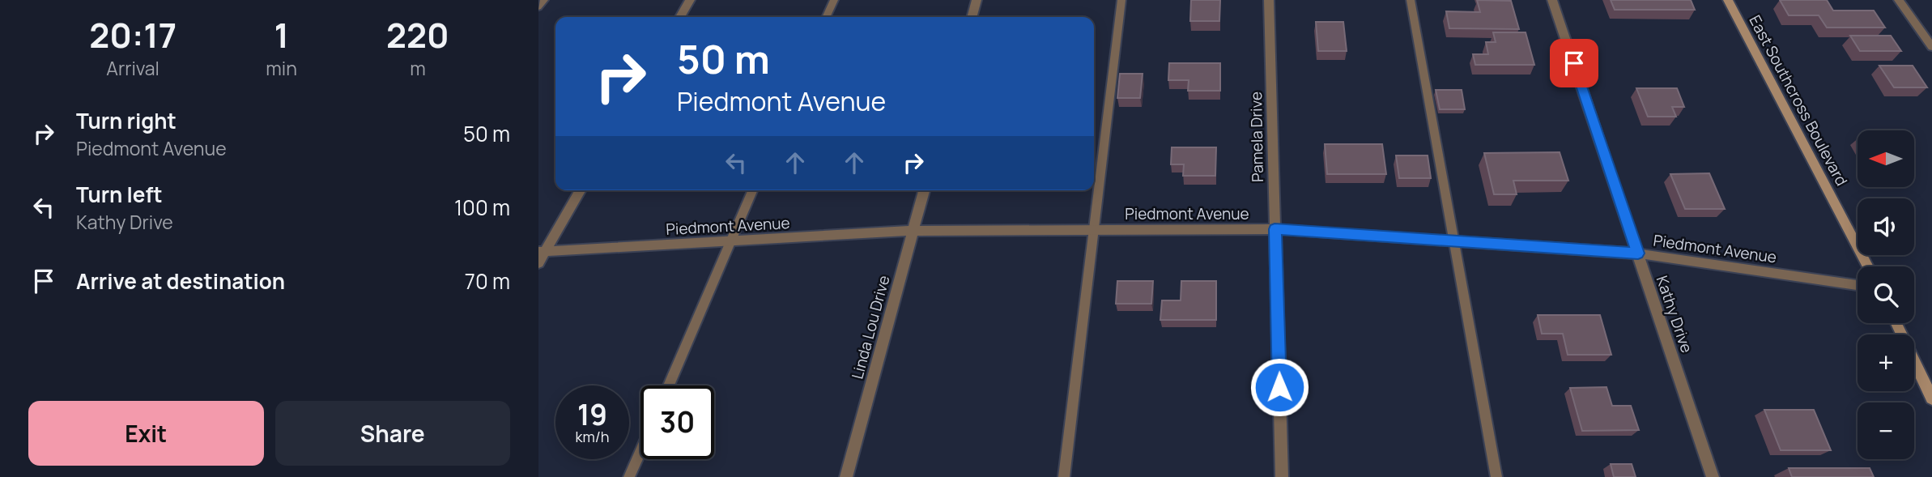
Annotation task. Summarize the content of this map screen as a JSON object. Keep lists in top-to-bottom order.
{
  "streets": {
    "main road": ["East Southcross Boulevard"],
    "street": [
      "Pamela Drive",
      "Piedmont Avenue",
      "Kathy Drive",
      "Linda Lou Drive"
    ]
  },
  "crossings": [
    ["Pamela Drive", "Piedmont Avenue"],
    ["Piedmont Avenue", "Kathy Drive"],
    ["Piedmont Avenue", "Linda Lou Drive"]
  ],
  "north": "left",
  "page": {
    "eta": [
      "20:17",
      "Arrival",
      "1",
      "min",
      "220",
      "m"
    ],
    "turn": ["50 m", "Piedmont Avenue"],
    "list": [
      {
        "name": "Turn right",
        "note": "Piedmont Avenue",
        "value": "50 m"
      },
      {
        "name": "Turn left",
        "note": "Kathy Drive",
        "value": "100 m"
      },
      {
        "name": "Arrive at destination",
        "value": "70 m"
      }
    ],
    "map_buttons": ["+", "−"],
    "speed": "19 km/h",
    "limit": "30",
    "buttons": ["Exit", "Share"]
  }
}
